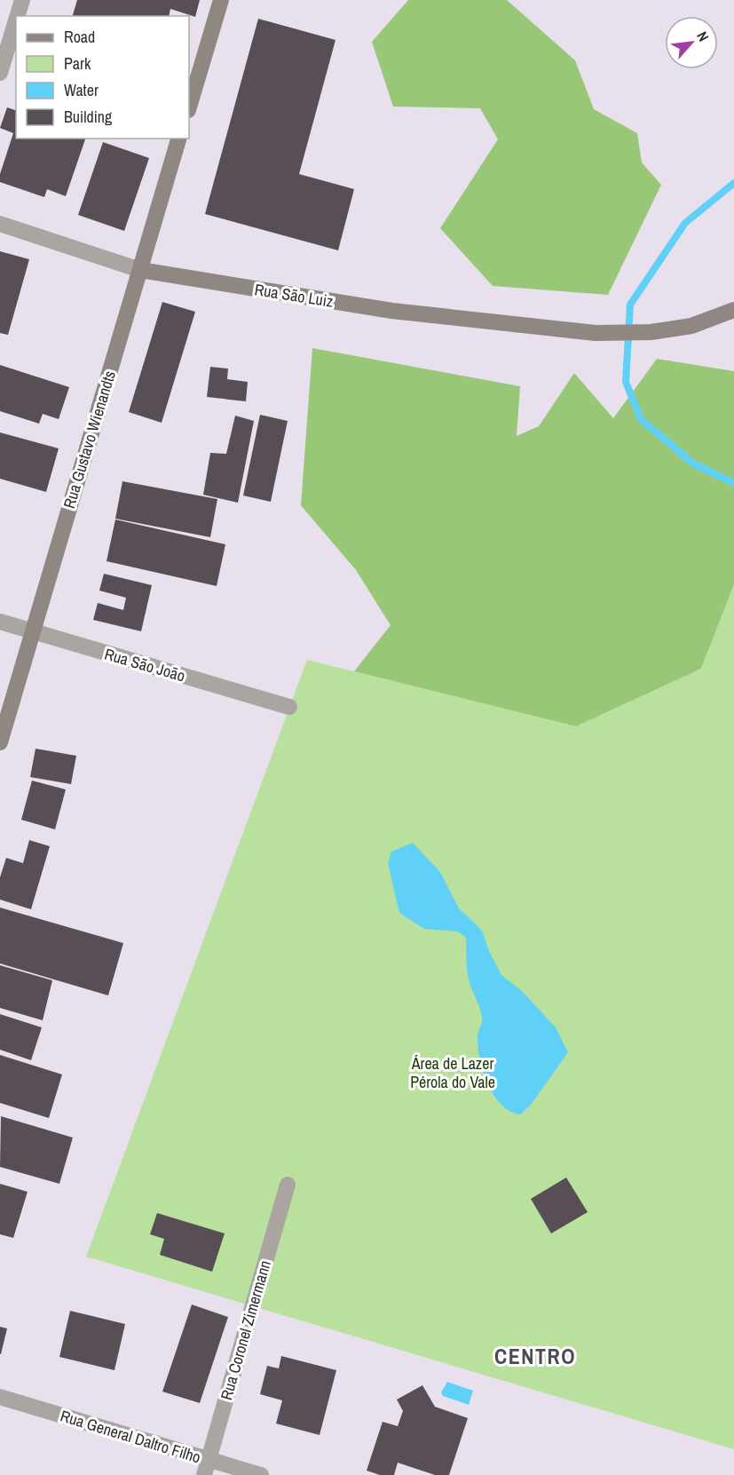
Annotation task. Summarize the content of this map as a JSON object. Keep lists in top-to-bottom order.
{
  "streets": {
    "main road": ["Rua São Luiz", "Rua Gustavo Wienandts"],
    "street": ["Rua São João", "Rua Coronel Zimermann", "Rua General Daltro Filho"]
  },
  "crossings": [
    ["Rua São Luiz", "Rua Gustavo Wienandts"],
    ["Rua Gustavo Wienandts", "Rua São João"],
    ["Rua Coronel Zimermann", "Rua General Daltro Filho"]
  ],
  "districts": ["CENTRO"],
  "parks": ["Área de Lazer Pérola do Vale"],
  "legend": [
    "Road",
    "Park",
    "Water",
    "Building"
  ],
  "north": "top right"
}
